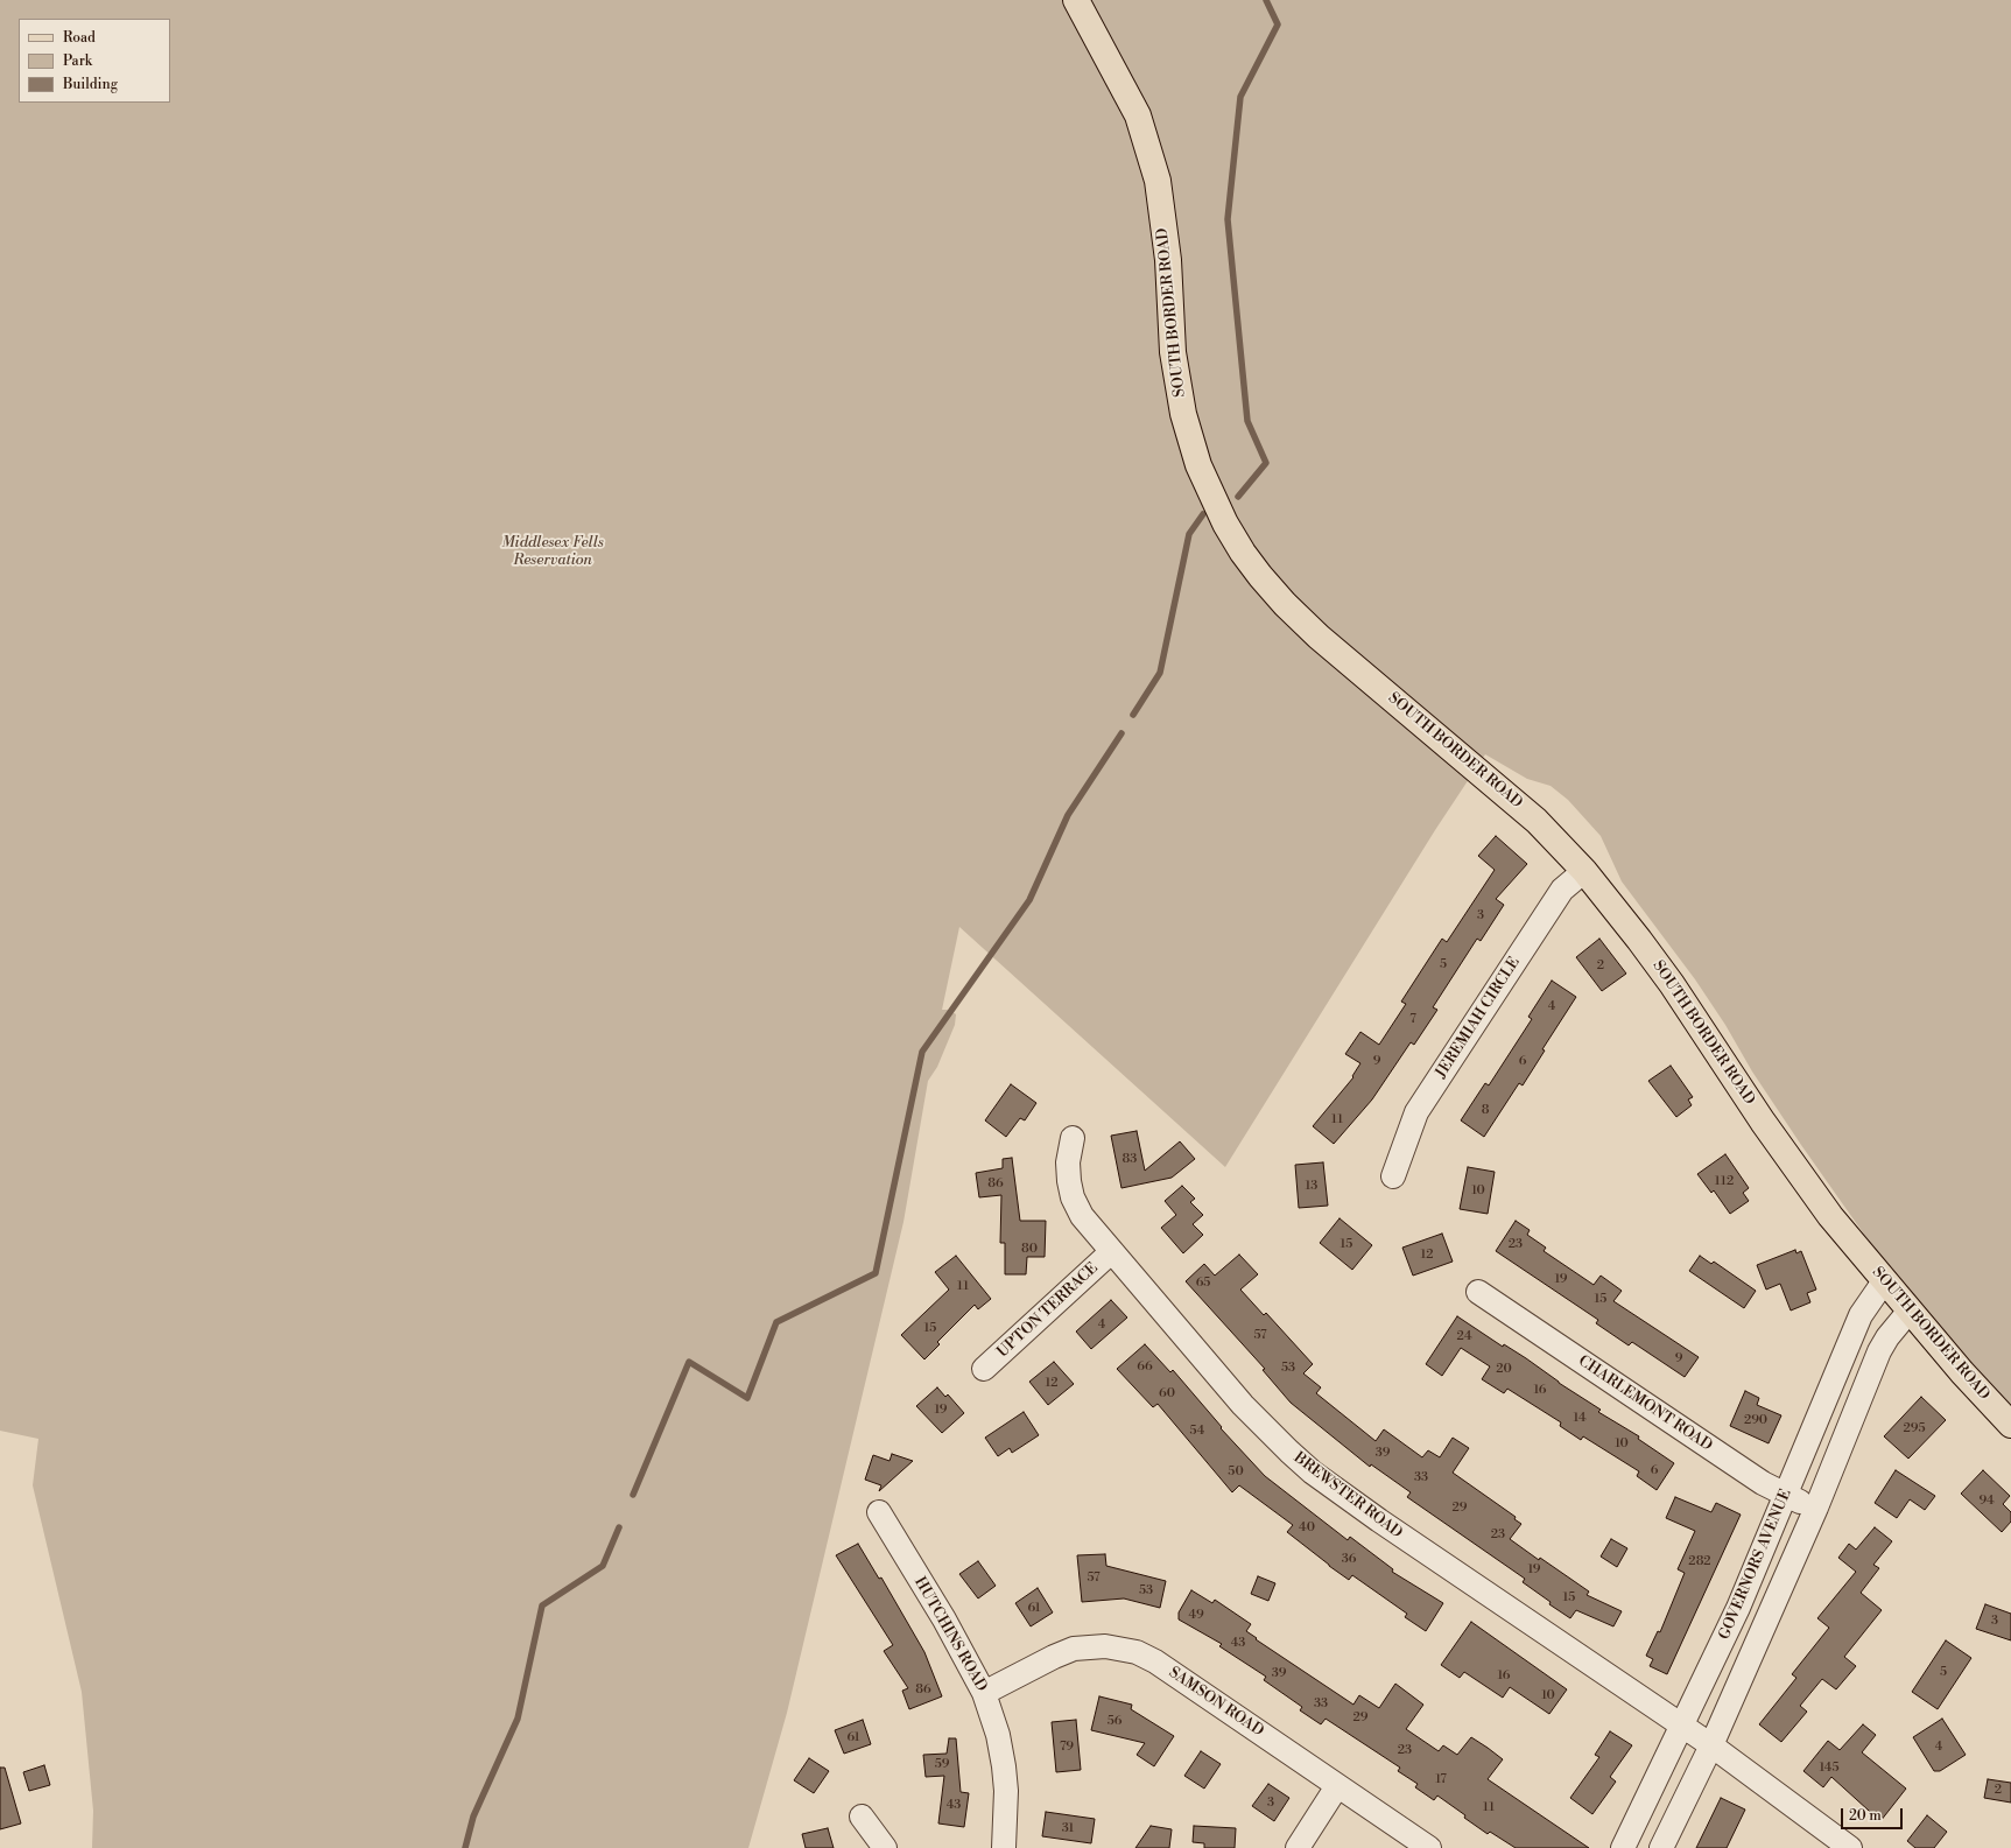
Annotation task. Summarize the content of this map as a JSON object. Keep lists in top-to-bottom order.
{
  "streets": {
    "main road": ["SOUTH BORDER ROAD"],
    "street": [
      "JEREMIAH CIRCLE",
      "UPTON TERRACE",
      "CHARLEMONT ROAD",
      "BREWSTER ROAD",
      "GOVERNORS AVENUE",
      "HUTCHINS ROAD",
      "SAMSON ROAD"
    ]
  },
  "crossings": [
    ["SOUTH BORDER ROAD", "JEREMIAH CIRCLE"],
    ["SOUTH BORDER ROAD", "GOVERNORS AVENUE"],
    ["UPTON TERRACE", "BREWSTER ROAD"],
    ["CHARLEMONT ROAD", "GOVERNORS AVENUE"],
    ["BREWSTER ROAD", "GOVERNORS AVENUE"],
    ["HUTCHINS ROAD", "SAMSON ROAD"]
  ],
  "parks": ["Middlesex Fells Reservation"],
  "house_numbers": [
    "3",
    "5",
    "2",
    "4",
    "7",
    "9",
    "6",
    "8",
    "11",
    "83",
    "112",
    "86",
    "13",
    "10",
    "15",
    "23",
    "80",
    "12",
    "19",
    "65",
    "11",
    "15",
    "4",
    "15",
    "57",
    "24",
    "9",
    "66",
    "53",
    "20",
    "12",
    "16",
    "60",
    "19",
    "14",
    "290",
    "295",
    "54",
    "10",
    "39",
    "6",
    "50",
    "33",
    "94",
    "29",
    "40",
    "23",
    "36",
    "282",
    "19",
    "57",
    "53",
    "15",
    "61",
    "49",
    "3",
    "43",
    "5",
    "39",
    "16",
    "86",
    "10",
    "33",
    "29",
    "56",
    "61",
    "79",
    "4",
    "23",
    "59",
    "145",
    "17",
    "2",
    "3",
    "43",
    "11",
    "31"
  ],
  "legend": ["Road", "Park", "Building"],
  "scale_bar": "20 m"
}
